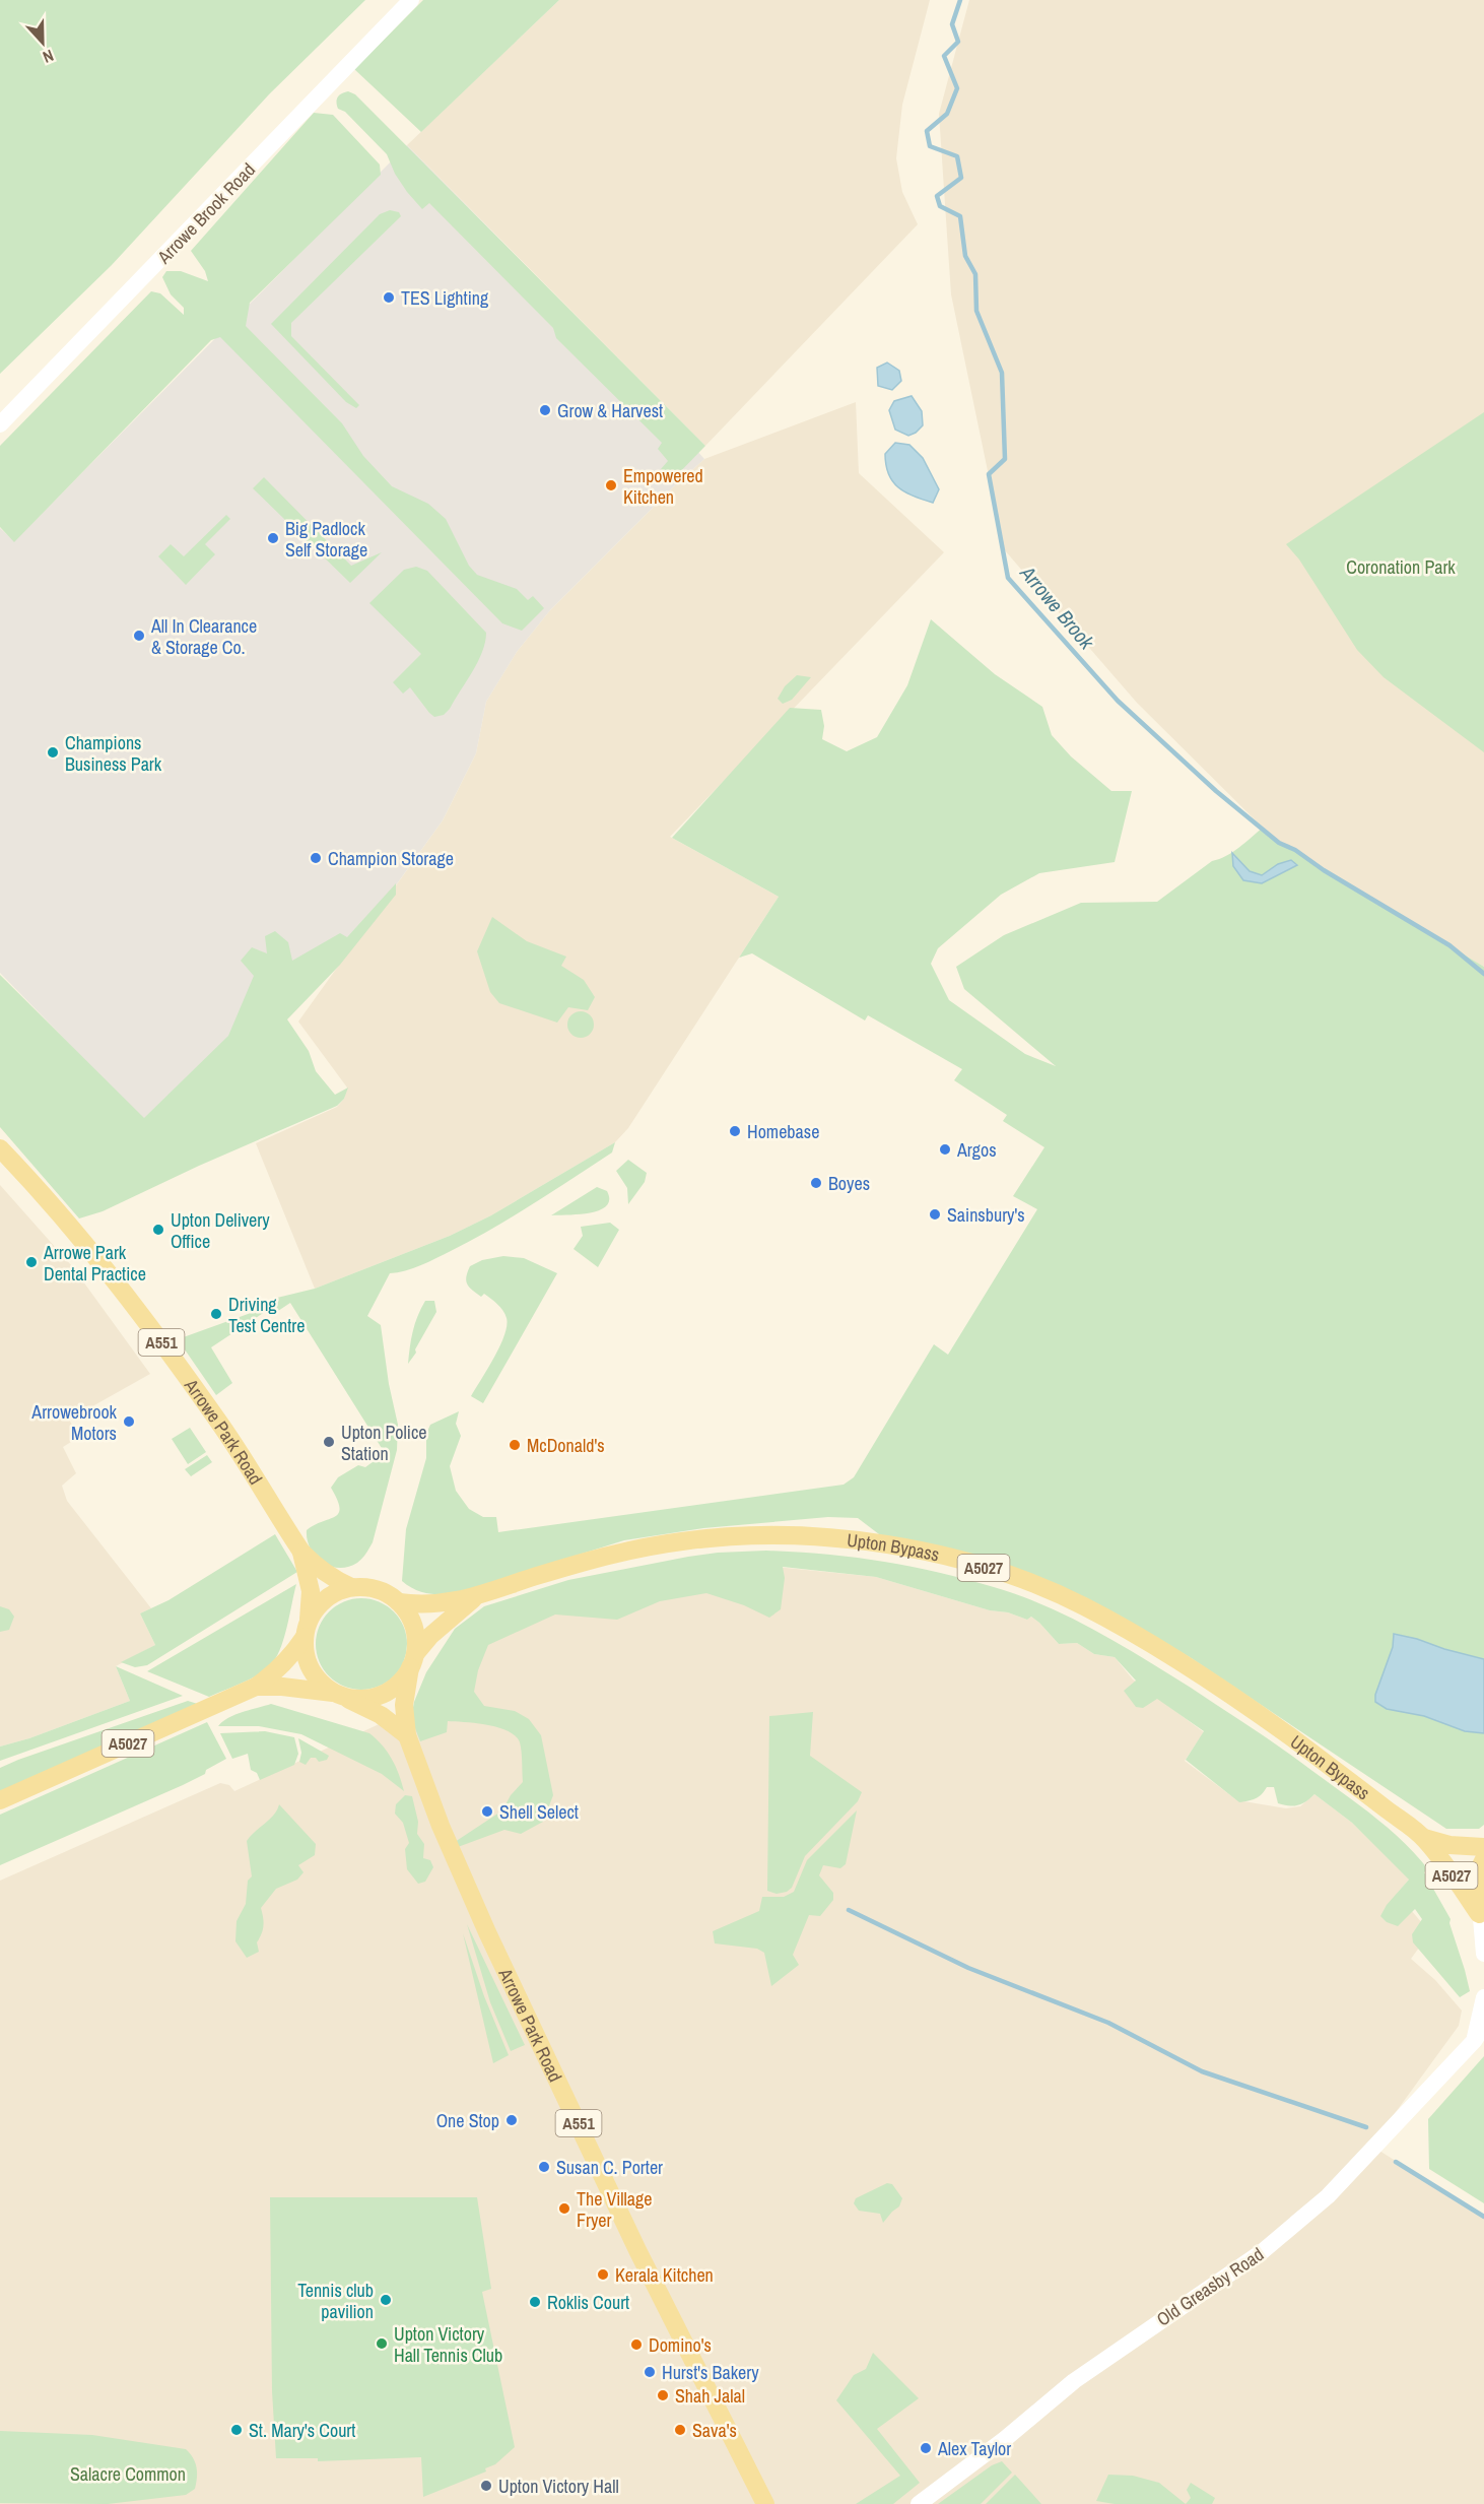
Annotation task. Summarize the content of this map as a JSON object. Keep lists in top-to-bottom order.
{
  "streets": {
    "main road": [
      "Arrowe Brook Road",
      "A551",
      "Arrowe Park Road",
      "Upton Bypass",
      "A5027",
      "Old Greasby Road"
    ]
  },
  "crossings": [
    ["Arrowe Park Road", "Upton Bypass"],
    ["Arrowe Park Road", "A5027"],
    ["Upton Bypass", "A5027"]
  ],
  "water": ["Arrowe Brook"],
  "parks": ["Coronation Park", "Salacre Common"],
  "places": [
    "TES Lighting",
    "Grow & Harvest",
    "Empowered Kitchen",
    "Big Padlock Self Storage",
    "All In Clearance & Storage Co.",
    "Champions Business Park",
    "Champion Storage",
    "Homebase",
    "Argos",
    "Boyes",
    "Sainsbury's",
    "Upton Delivery Office",
    "Arrowe Park Dental Practice",
    "Driving Test Centre",
    "Arrowebrook Motors",
    "Upton Police Station",
    "McDonald's",
    "Shell Select",
    "One Stop",
    "Susan C. Porter",
    "The Village Fryer",
    "Kerala Kitchen",
    "Tennis club pavilion",
    "Roklis Court",
    "Upton Victory Hall Tennis Club",
    "Domino's",
    "Hurst's Bakery",
    "Shah Jalal",
    "St. Mary's Court",
    "Sava's",
    "Alex Taylor",
    "Upton Victory Hall"
  ],
  "north": "bottom"
}
